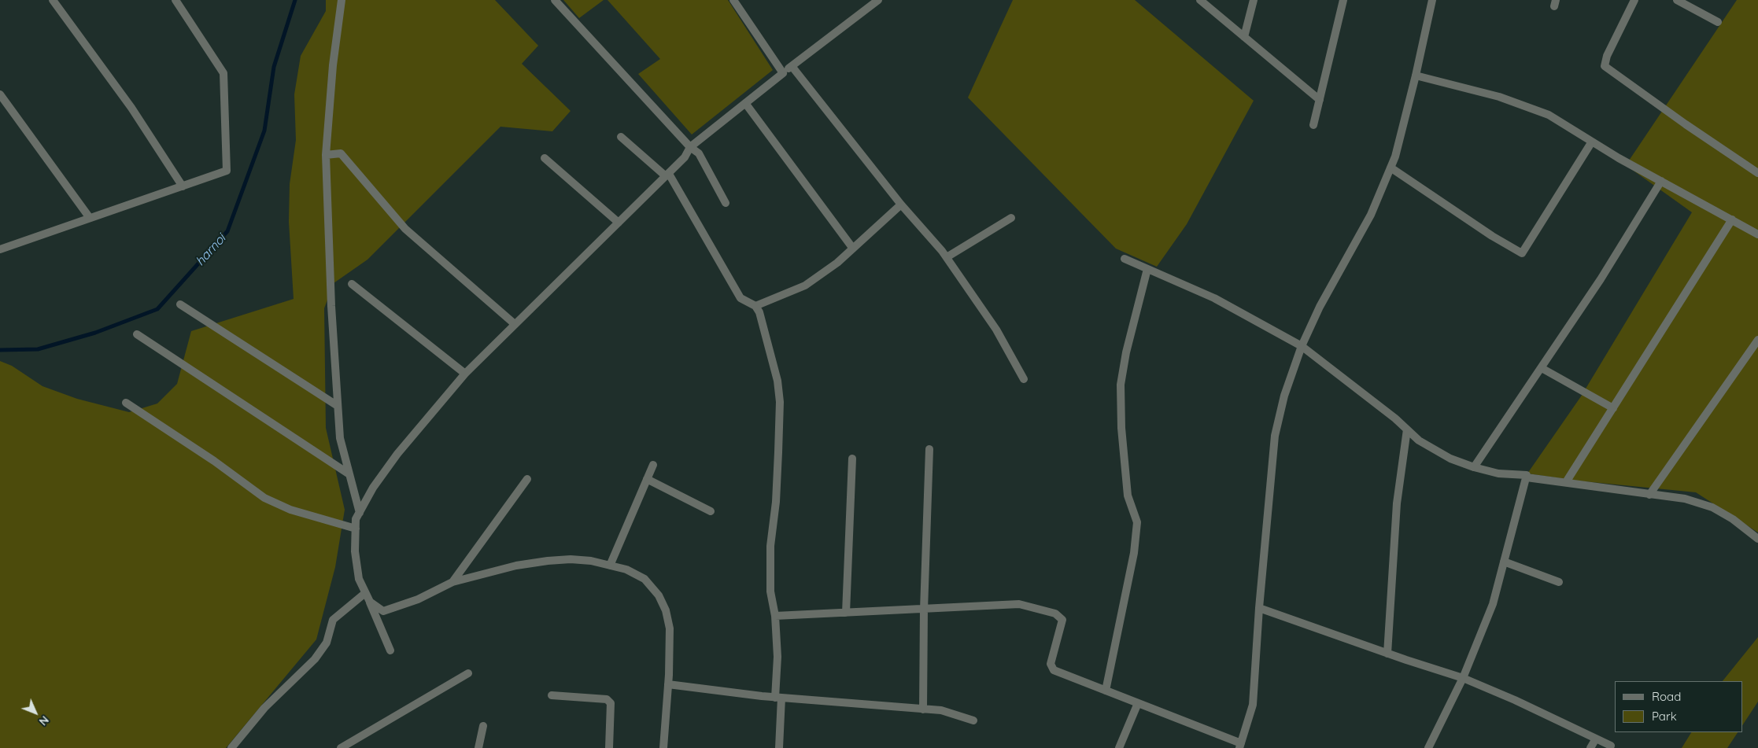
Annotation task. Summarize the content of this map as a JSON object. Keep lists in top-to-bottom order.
{
  "water": ["harnoi"],
  "legend": ["Road", "Park"],
  "north": "bottom right"
}
